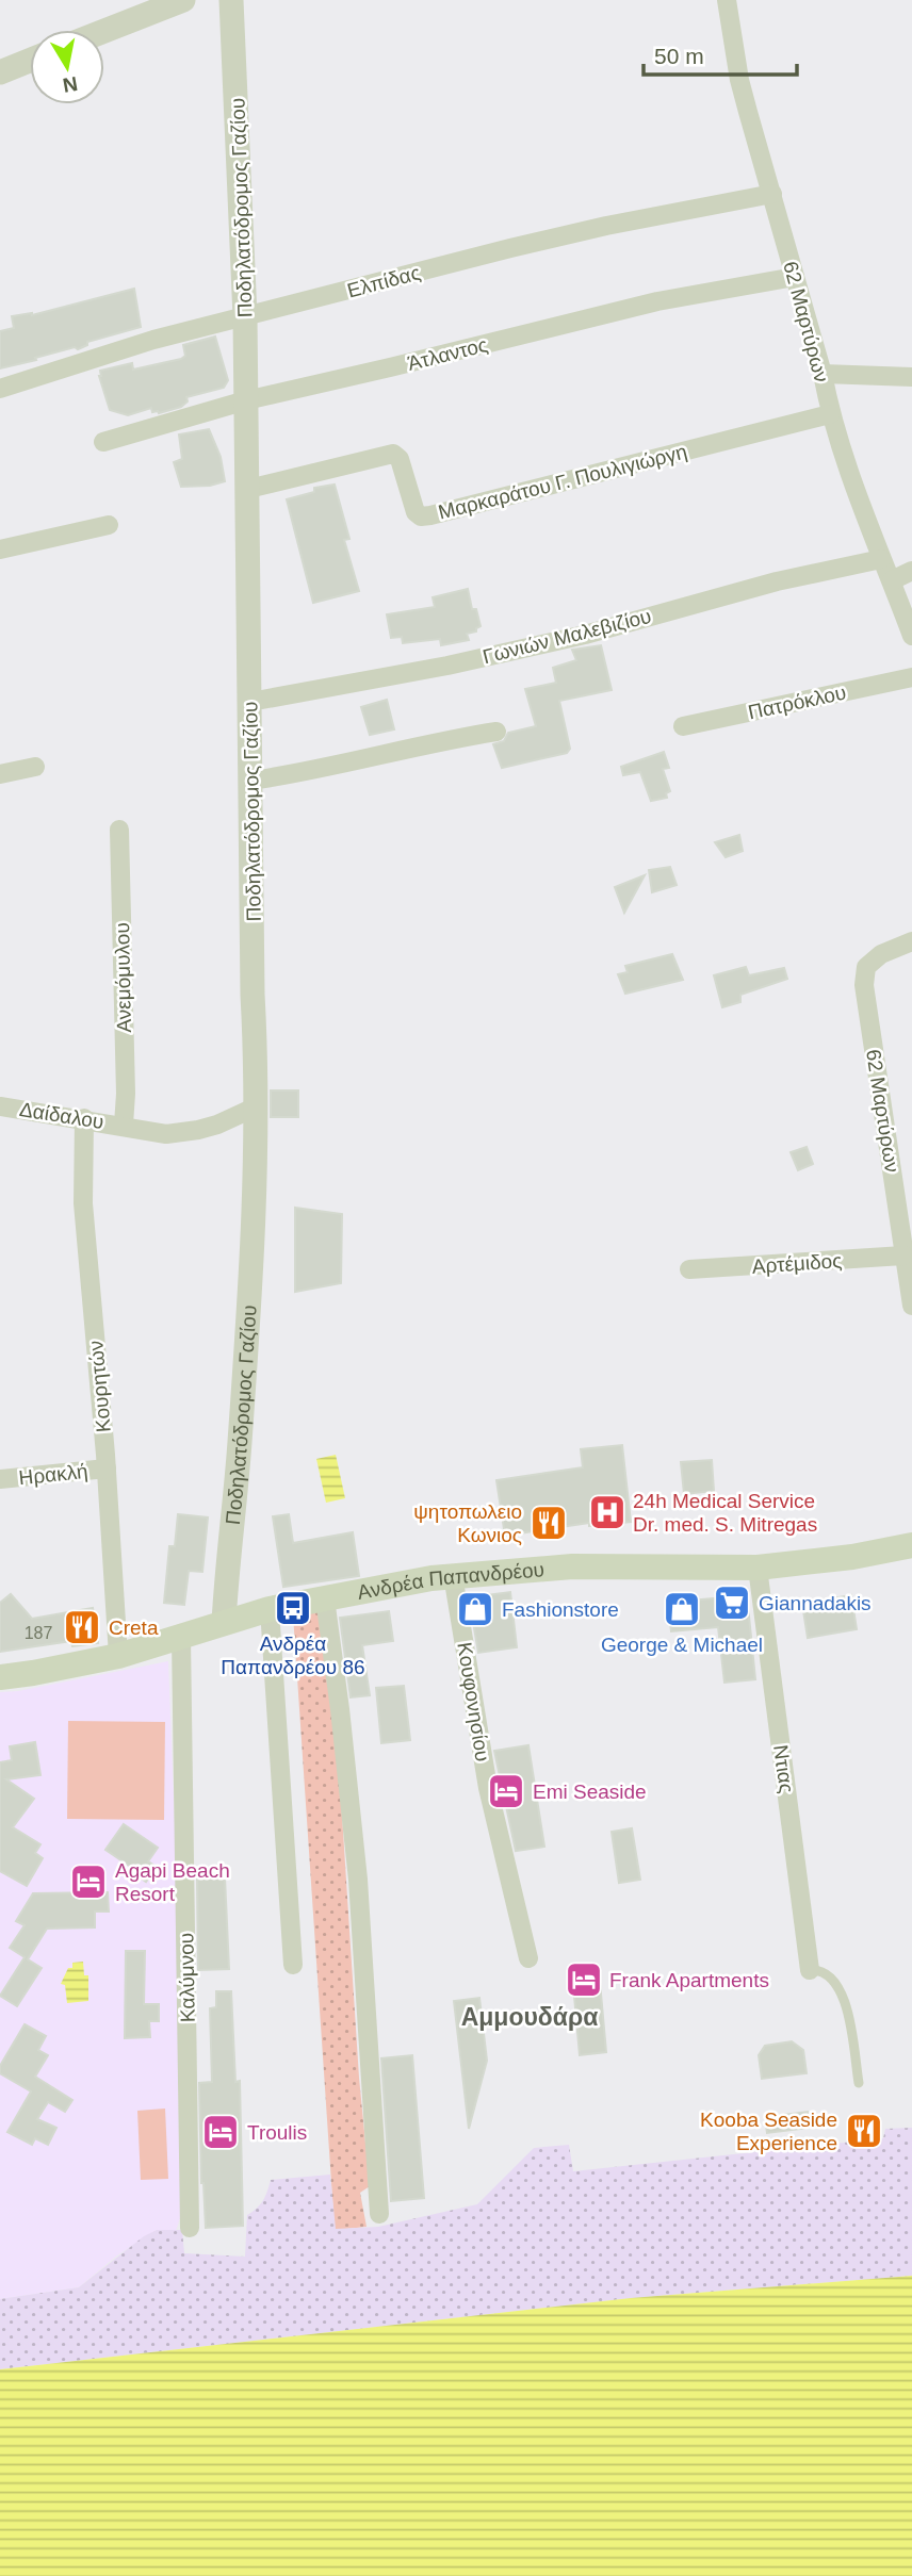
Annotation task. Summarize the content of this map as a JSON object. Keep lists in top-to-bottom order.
{
  "streets": {
    "main road": ["Ανδρέα Παπανδρέου"],
    "street": [
      "Ποδηλατόδρομος Γαζίου",
      "Ελπίδας",
      "62 Μαρτύρων",
      "Άτλαντος",
      "Μαρκαράτου Γ. Πουλιγιώργη",
      "Γωνιών Μαλεβιζίου",
      "Πατρόκλου",
      "Ανεμόμυλου",
      "Δαίδαλου",
      "Αρτέμιδος",
      "Κουρητών",
      "Ηρακλή",
      "Κουφονησίου",
      "Ντιας",
      "Καλύμνου"
    ]
  },
  "crossings": [
    ["Ποδηλατόδρομος Γαζίου", "Ελπίδας"],
    ["Ποδηλατόδρομος Γαζίου", "Άτλαντος"],
    ["Ποδηλατόδρομος Γαζίου", "Μαρκαράτου Γ. Πουλιγιώργη"],
    ["Ποδηλατόδρομος Γαζίου", "Γωνιών Μαλεβιζίου"],
    ["Ποδηλατόδρομος Γαζίου", "Δαίδαλου"],
    ["Ποδηλατόδρομος Γαζίου", "Ανδρέα Παπανδρέου"],
    ["Ελπίδας", "62 Μαρτύρων"],
    ["62 Μαρτύρων", "Άτλαντος"],
    ["62 Μαρτύρων", "Μαρκαράτου Γ. Πουλιγιώργη"],
    ["62 Μαρτύρων", "Γωνιών Μαλεβιζίου"],
    ["62 Μαρτύρων", "Αρτέμιδος"],
    ["Ανεμόμυλου", "Δαίδαλου"],
    ["Δαίδαλου", "Κουρητών"],
    ["Κουρητών", "Ηρακλή"],
    ["Κουρητών", "Ανδρέα Παπανδρέου"],
    ["Ανδρέα Παπανδρέου", "Κουφονησίου"],
    ["Ανδρέα Παπανδρέου", "Ντιας"],
    ["Ανδρέα Παπανδρέου", "Καλύμνου"]
  ],
  "districts": ["Αμμουδάρα"],
  "places": {
    "hospital": ["24h Medical Service Dr. med. S. Mitregas"],
    "restaurant": ["ψητοπωλειο Κωνιος", "Creta", "Kooba Seaside Experience"],
    "supermarket": ["Giannadakis"],
    "bus stop": ["Ανδρέα Παπανδρέου 86"],
    "shop": ["Fashionstore", "George & Michael"],
    "hotel": [
      "Emi Seaside",
      "Agapi Beach Resort",
      "Frank Apartments",
      "Troulis"
    ]
  },
  "house_numbers": ["187"],
  "scale_bar": "50 m",
  "north": "bottom"
}
